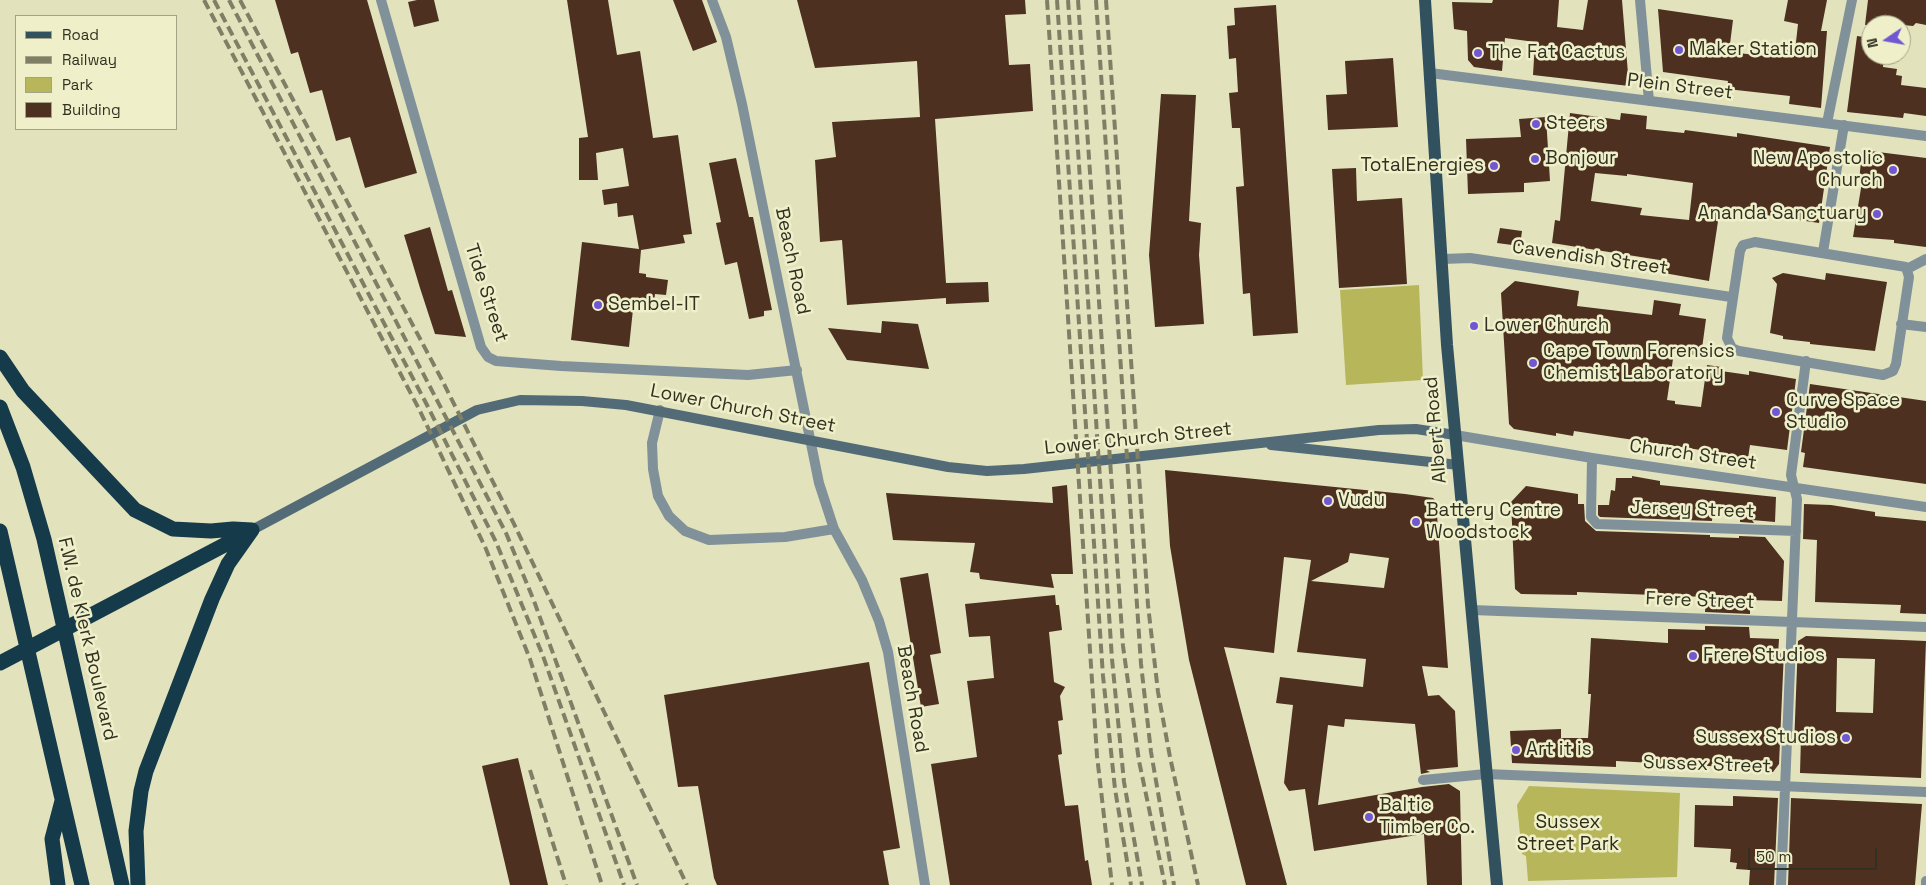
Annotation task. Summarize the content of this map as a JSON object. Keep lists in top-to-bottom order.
{
  "streets": {
    "highway": ["F.W. de Klerk Boulevard"],
    "main road": ["Lower Church Street", "Albert Road"],
    "street": [
      "Plein Street",
      "Cavendish Street",
      "Beach Road",
      "Tide Street",
      "Church Street",
      "Jersey Street",
      "Frere Street",
      "Sussex Street"
    ]
  },
  "crossings": [
    ["Plein Street", "Albert Road"],
    ["Cavendish Street", "Albert Road"],
    ["Beach Road", "Tide Street"],
    ["Lower Church Street", "Albert Road"],
    ["Lower Church Street", "Church Street"],
    ["Albert Road", "Church Street"],
    ["Albert Road", "Frere Street"],
    ["Albert Road", "Sussex Street"],
    ["Church Street", "Jersey Street"]
  ],
  "parks": ["Sussex Street Park"],
  "places": [
    "Maker Station",
    "The Fat Cactus",
    "Steers",
    "Bonjour",
    "TotalEnergies",
    "New Apostolic Church",
    "Ananda Sanctuary",
    "Sembel-IT",
    "Lower Church",
    "Cape Town Forensics Chemist Laboratory",
    "Curve Space Studio",
    "Vudu",
    "Battery Centre Woodstock",
    "Frere Studios",
    "Sussex Studios",
    "Art it is",
    "Baltic Timber Co."
  ],
  "legend": [
    "Road",
    "Railway",
    "Park",
    "Building"
  ],
  "scale_bar": "50 m",
  "north": "left"
}
